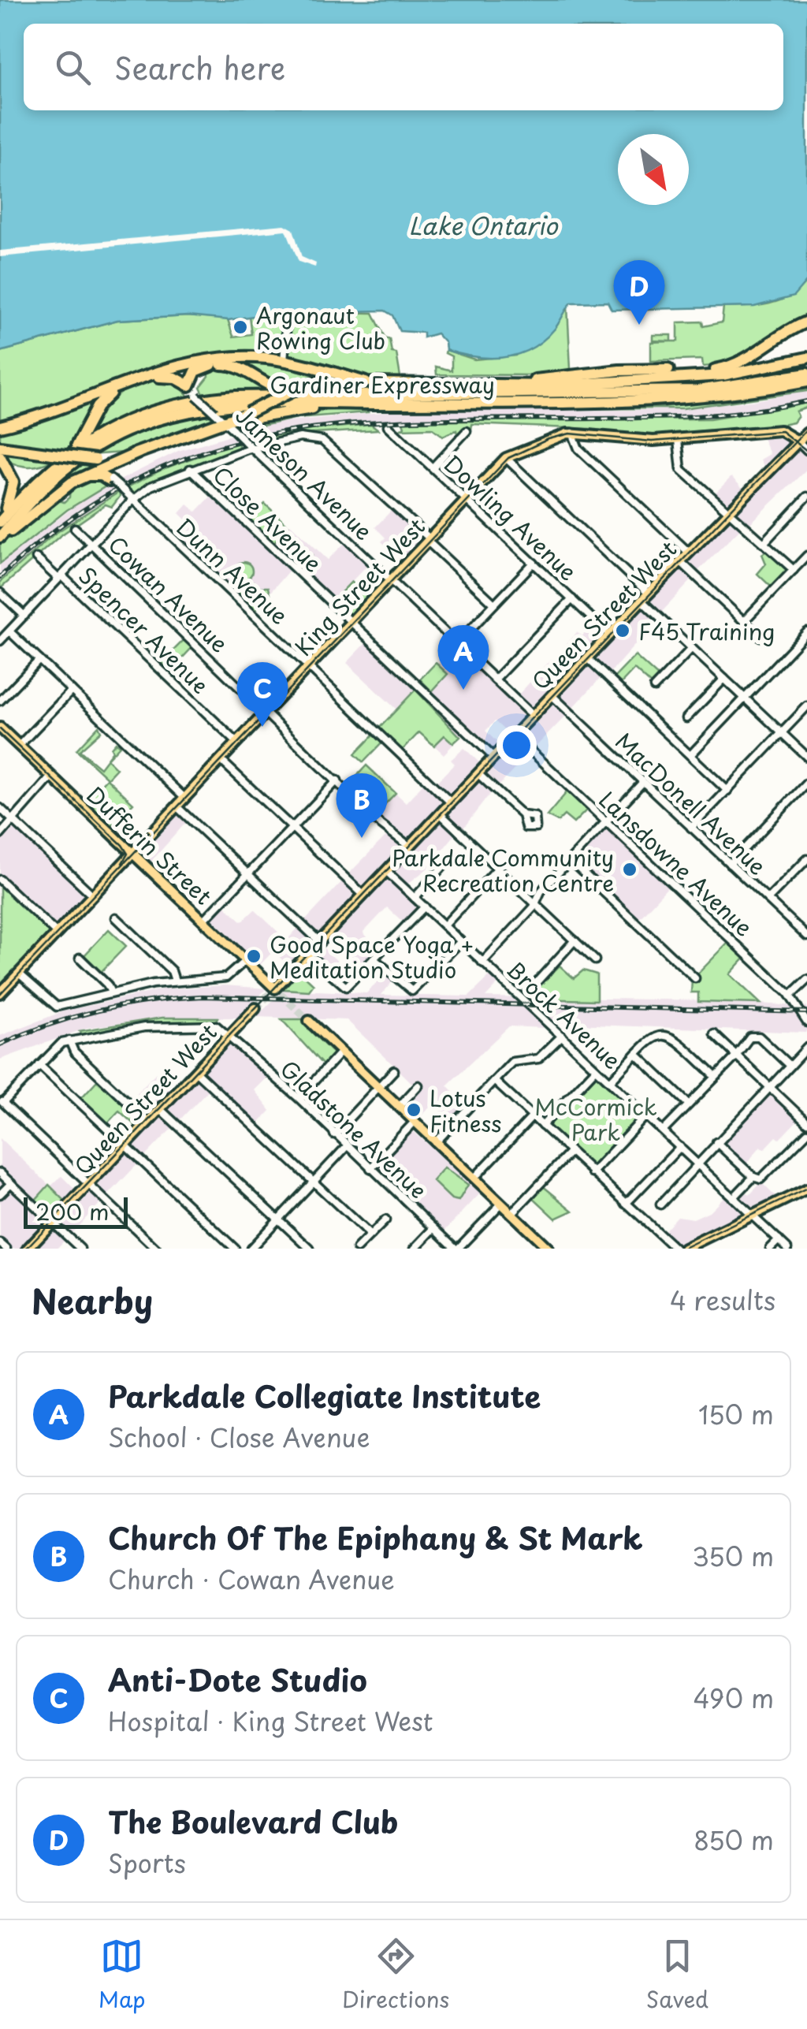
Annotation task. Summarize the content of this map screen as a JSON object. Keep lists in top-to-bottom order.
{
  "streets": {
    "highway": ["Gardiner Expressway"],
    "main road": ["King Street West", "Queen Street West", "Dufferin Street"],
    "street": [
      "Jameson Avenue",
      "Dowling Avenue",
      "Close Avenue",
      "Dunn Avenue",
      "Cowan Avenue",
      "Spencer Avenue",
      "MacDonell Avenue",
      "Lansdowne Avenue",
      "Brock Avenue",
      "Gladstone Avenue"
    ]
  },
  "crossings": [
    ["Jameson Avenue", "King Street West"],
    ["Jameson Avenue", "Queen Street West"],
    ["Dowling Avenue", "King Street West"],
    ["Dowling Avenue", "Queen Street West"],
    ["Close Avenue", "King Street West"],
    ["Close Avenue", "Queen Street West"],
    ["Dunn Avenue", "King Street West"],
    ["Dunn Avenue", "Queen Street West"],
    ["King Street West", "Cowan Avenue"],
    ["King Street West", "Queen Street West"],
    ["King Street West", "Spencer Avenue"],
    ["King Street West", "Dufferin Street"],
    ["Cowan Avenue", "Queen Street West"],
    ["Queen Street West", "MacDonell Avenue"],
    ["Queen Street West", "Dufferin Street"],
    ["Queen Street West", "Lansdowne Avenue"],
    ["Queen Street West", "Brock Avenue"],
    ["Queen Street West", "Gladstone Avenue"]
  ],
  "water": ["Lake Ontario"],
  "parks": ["McCormick Park"],
  "places": [
    "Argonaut Rowing Club",
    "F45 Training",
    "Parkdale Community Recreation Centre",
    "Good Space Yoga + Meditation Studio",
    "Lotus Fitness"
  ],
  "scale_bar": "200 m",
  "north": "bottom right",
  "page": {
    "search": "Search here",
    "pins": [
      "D",
      "A",
      "C",
      "B"
    ],
    "scale": "200 m",
    "heading": ["Nearby", "4 results"],
    "list": [
      {
        "mark": "A",
        "name": "Parkdale Collegiate Institute",
        "note": "School · Close Avenue",
        "value": "150 m"
      },
      {
        "mark": "B",
        "name": "Church Of The Epiphany & St Mark",
        "note": "Church · Cowan Avenue",
        "value": "350 m"
      },
      {
        "mark": "C",
        "name": "Anti-Dote Studio",
        "note": "Hospital · King Street West",
        "value": "490 m"
      },
      {
        "mark": "D",
        "name": "The Boulevard Club",
        "note": "Sports",
        "value": "850 m"
      }
    ],
    "nav": ["Map", "Directions", "Saved"]
  }
}
